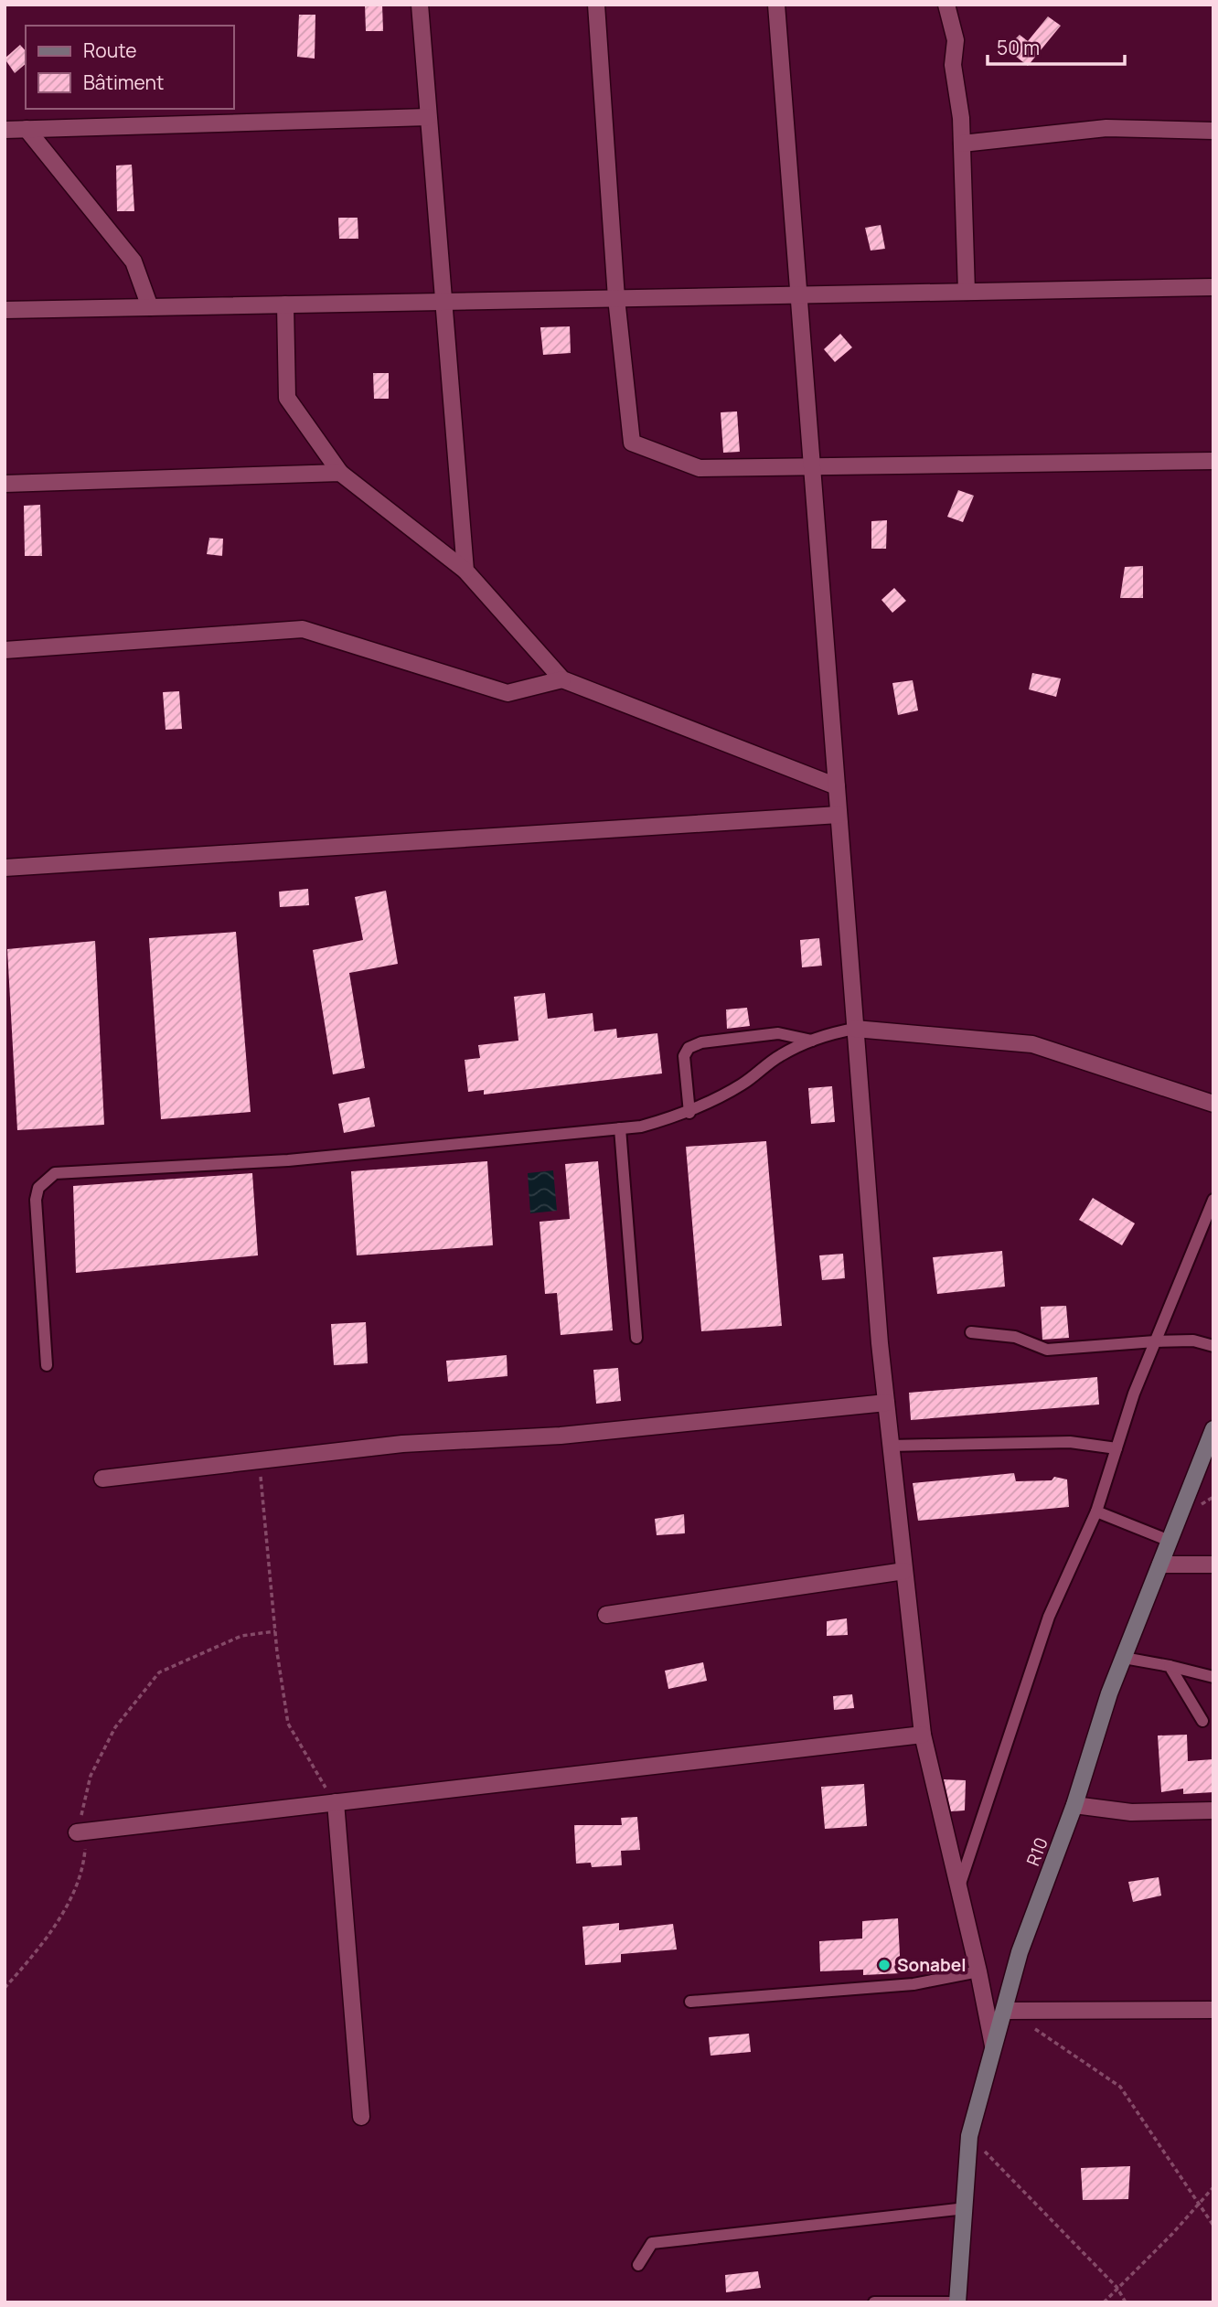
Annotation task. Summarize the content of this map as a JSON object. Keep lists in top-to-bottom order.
{
  "streets": {
    "main road": ["R10"]
  },
  "places": ["Sonabel"],
  "legend": ["Route", "Bâtiment"],
  "scale_bar": "50 m"
}
